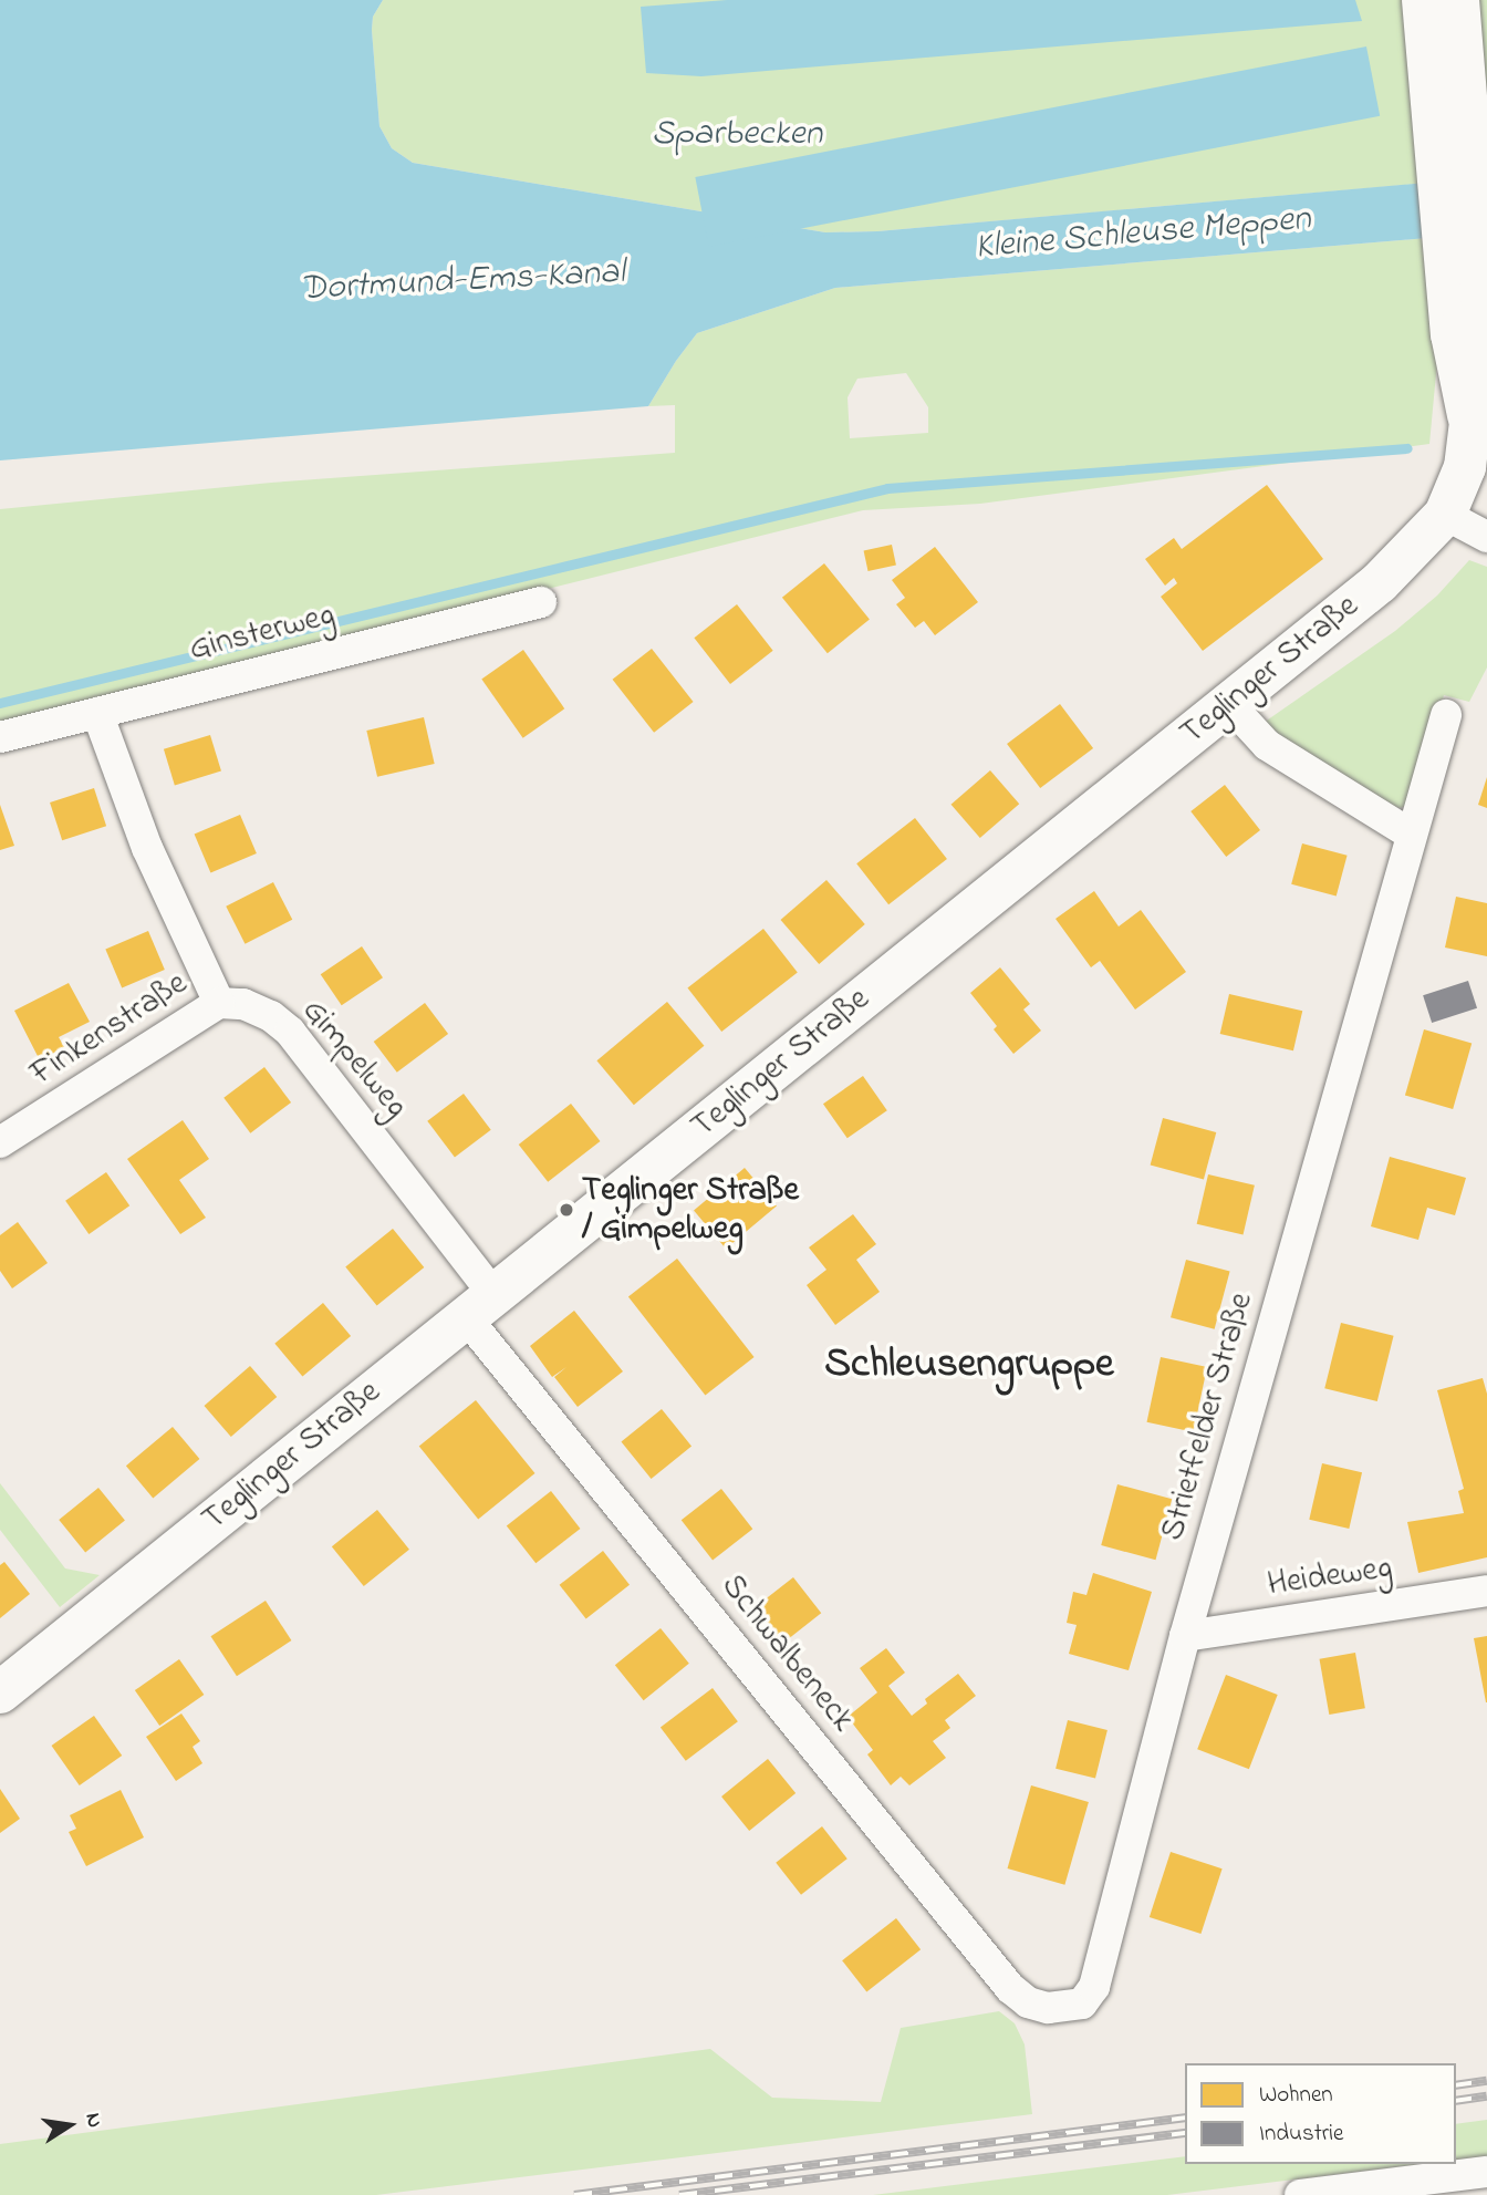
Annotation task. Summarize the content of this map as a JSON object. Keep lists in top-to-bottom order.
{
  "streets": {
    "street": [
      "Ginsterweg",
      "Teglinger Straße",
      "Finkenstraße",
      "Gimpelweg",
      "Strietfelder Straße",
      "Heideweg",
      "Schwalbeneck"
    ]
  },
  "crossings": [
    ["Teglinger Straße", "Gimpelweg"],
    ["Teglinger Straße", "Schwalbeneck"],
    ["Finkenstraße", "Gimpelweg"],
    ["Gimpelweg", "Schwalbeneck"],
    ["Strietfelder Straße", "Heideweg"],
    ["Strietfelder Straße", "Schwalbeneck"]
  ],
  "districts": ["Schleusengruppe"],
  "water": ["Sparbecken", "Kleine Schleuse Meppen", "Dortmund-Ems-Kanal"],
  "places": ["Teglinger Straße / Gimpelweg"],
  "legend": ["Wohnen", "Industrie"],
  "north": "right"
}
